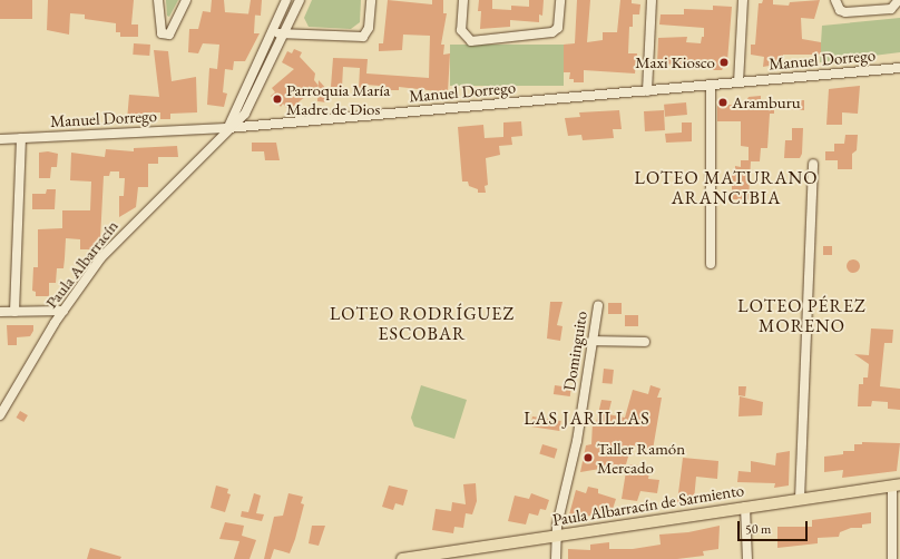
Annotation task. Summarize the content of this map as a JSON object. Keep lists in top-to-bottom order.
{
  "streets": {
    "main road": ["Paula Albarracín de Sarmiento"],
    "street": ["Manuel Dorrego", "Paula Albarracín", "Dominguito"]
  },
  "crossings": [
    ["Manuel Dorrego", "Paula Albarracín"],
    ["Dominguito", "Paula Albarracín de Sarmiento"]
  ],
  "districts": [
    "LOTEO MATURANO ARANCIBIA",
    "LOTEO PÉREZ MORENO",
    "LOTEO RODRÍGUEZ ESCOBAR",
    "LAS JARILLAS"
  ],
  "places": [
    "Maxi Kiosco",
    "Parroquia María Madre de Dios",
    "Aramburu",
    "Taller Ramón Mercado"
  ],
  "scale_bar": "50 m"
}
